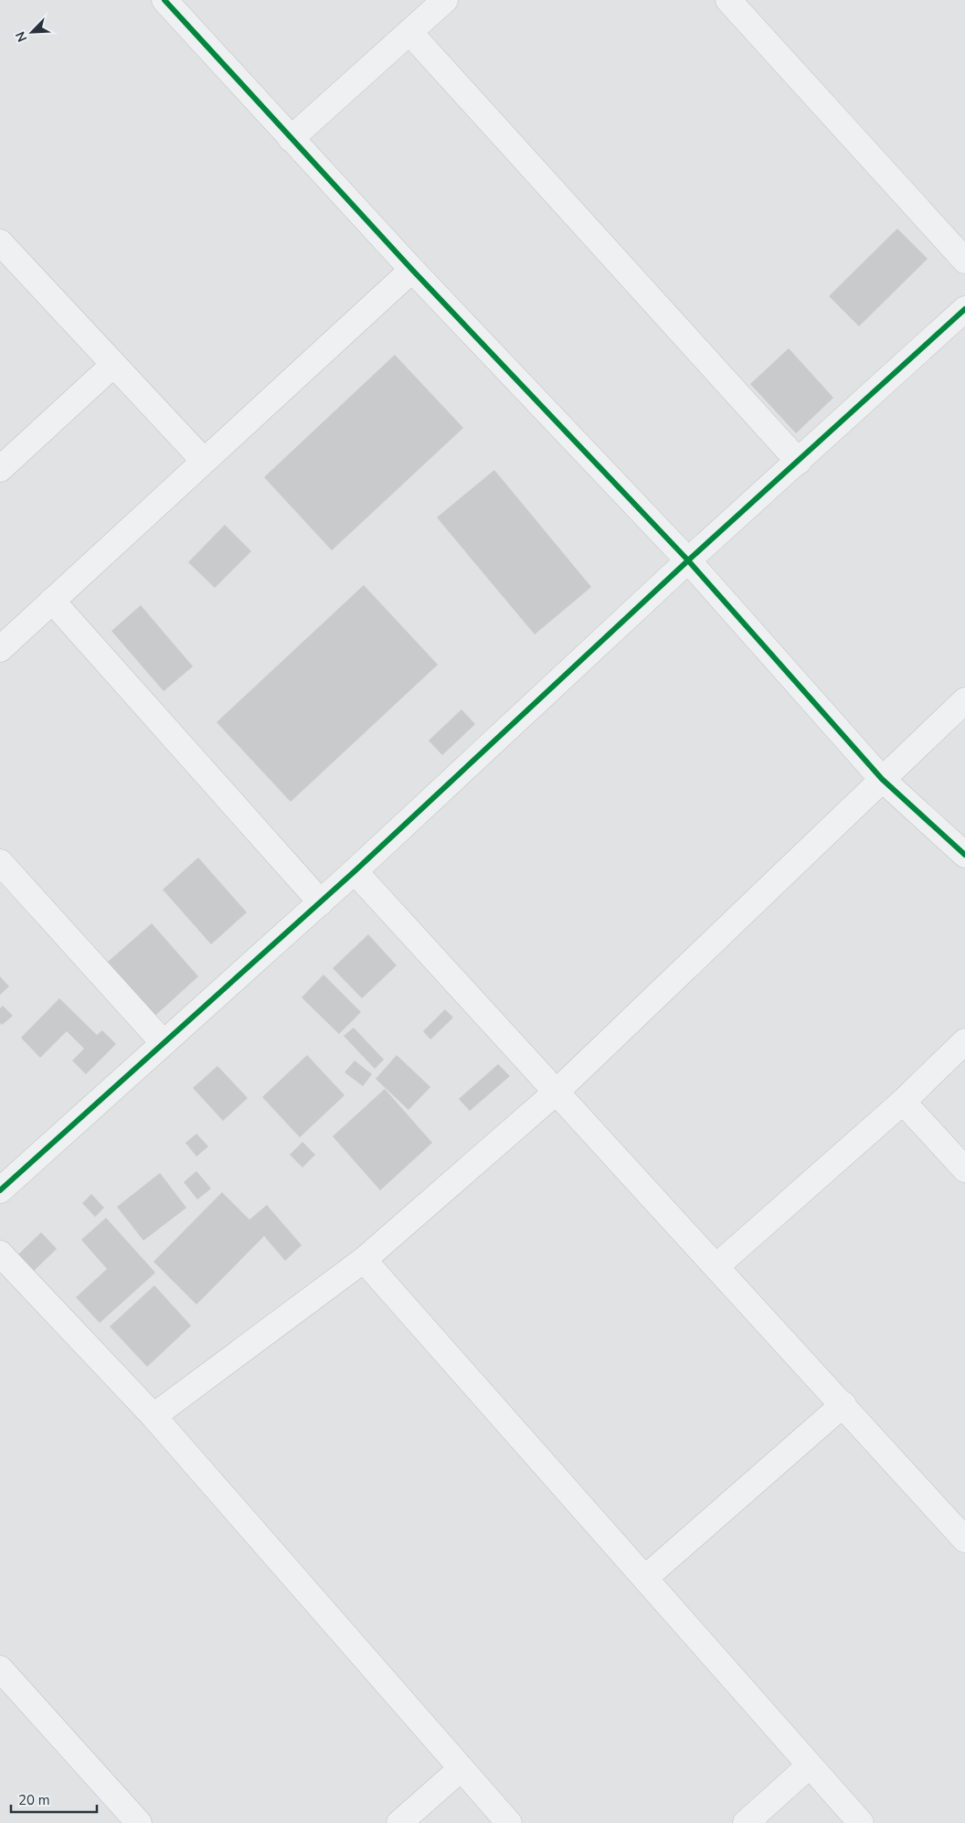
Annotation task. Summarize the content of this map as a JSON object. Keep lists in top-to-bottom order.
{
  "scale_bar": "20 m",
  "north": "bottom left"
}
